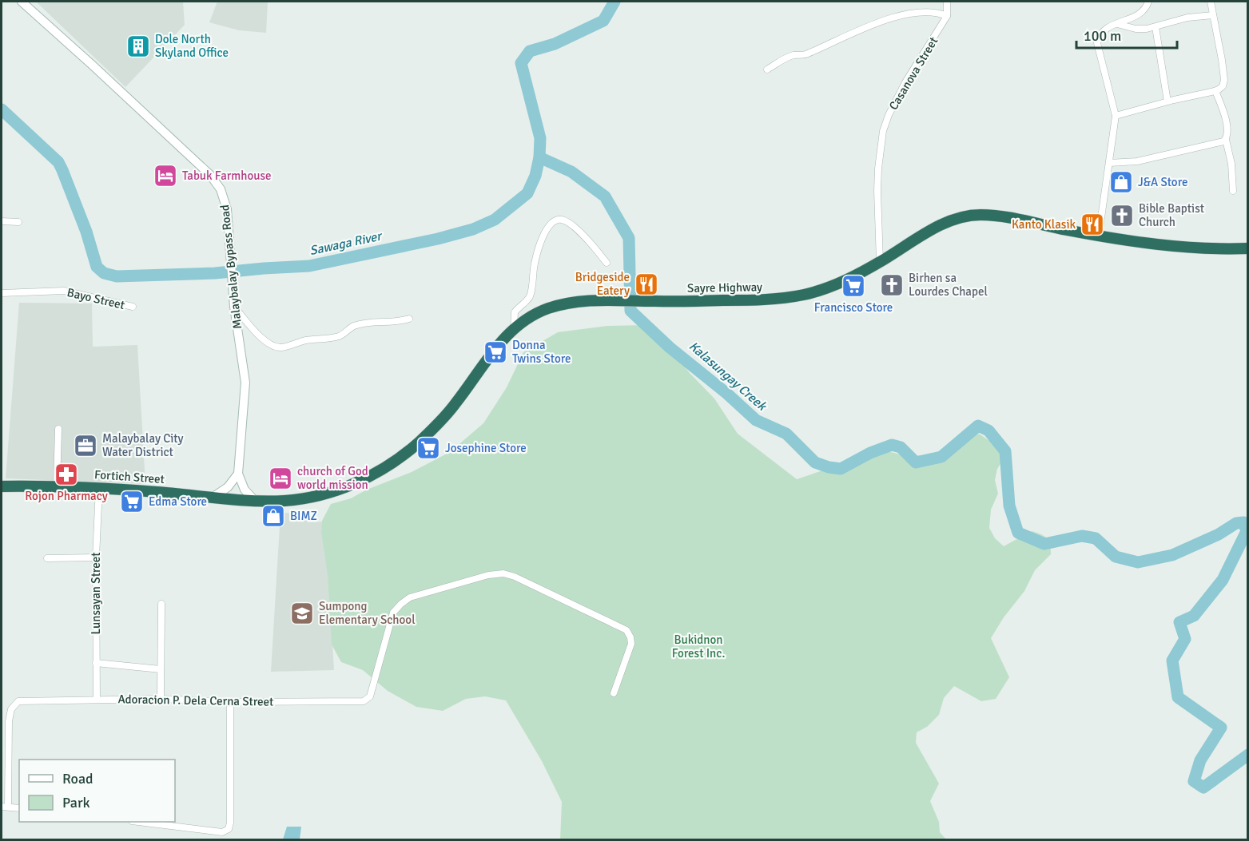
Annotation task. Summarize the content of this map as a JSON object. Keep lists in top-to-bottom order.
{
  "streets": {
    "highway": ["Sayre Highway", "Fortich Street"],
    "main road": ["Malaybalay Bypass Road"],
    "street": [
      "Casanova Street",
      "Bayo Street",
      "Lunsayan Street",
      "Adoracion P. Dela Cerna Street"
    ]
  },
  "crossings": [
    ["Casanova Street", "Sayre Highway"],
    ["Sayre Highway", "Fortich Street"],
    ["Fortich Street", "Lunsayan Street"],
    ["Lunsayan Street", "Adoracion P. Dela Cerna Street"]
  ],
  "water": ["Sawaga River", "Kalasungay Creek"],
  "parks": ["Bukidnon Forest Inc."],
  "places": {
    "building": ["Dole North Skyland Office"],
    "hotel": ["Tabuk Farmhouse", "church of God world mission"],
    "shop": ["J&A Store", "BIMZ"],
    "church": ["Bible Baptist Church", "Birhen sa Lourdes Chapel"],
    "restaurant": ["Kanto Klasik", "Bridgeside Eatery"],
    "supermarket": [
      "Francisco Store",
      "Donna Twins Store",
      "Josephine Store",
      "Edma Store"
    ],
    "office": ["Malaybalay City Water District"],
    "pharmacy": ["Rojon Pharmacy"],
    "school or university": ["Sumpong Elementary School"]
  },
  "legend": ["Road", "Park"],
  "scale_bar": "100 m"
}
